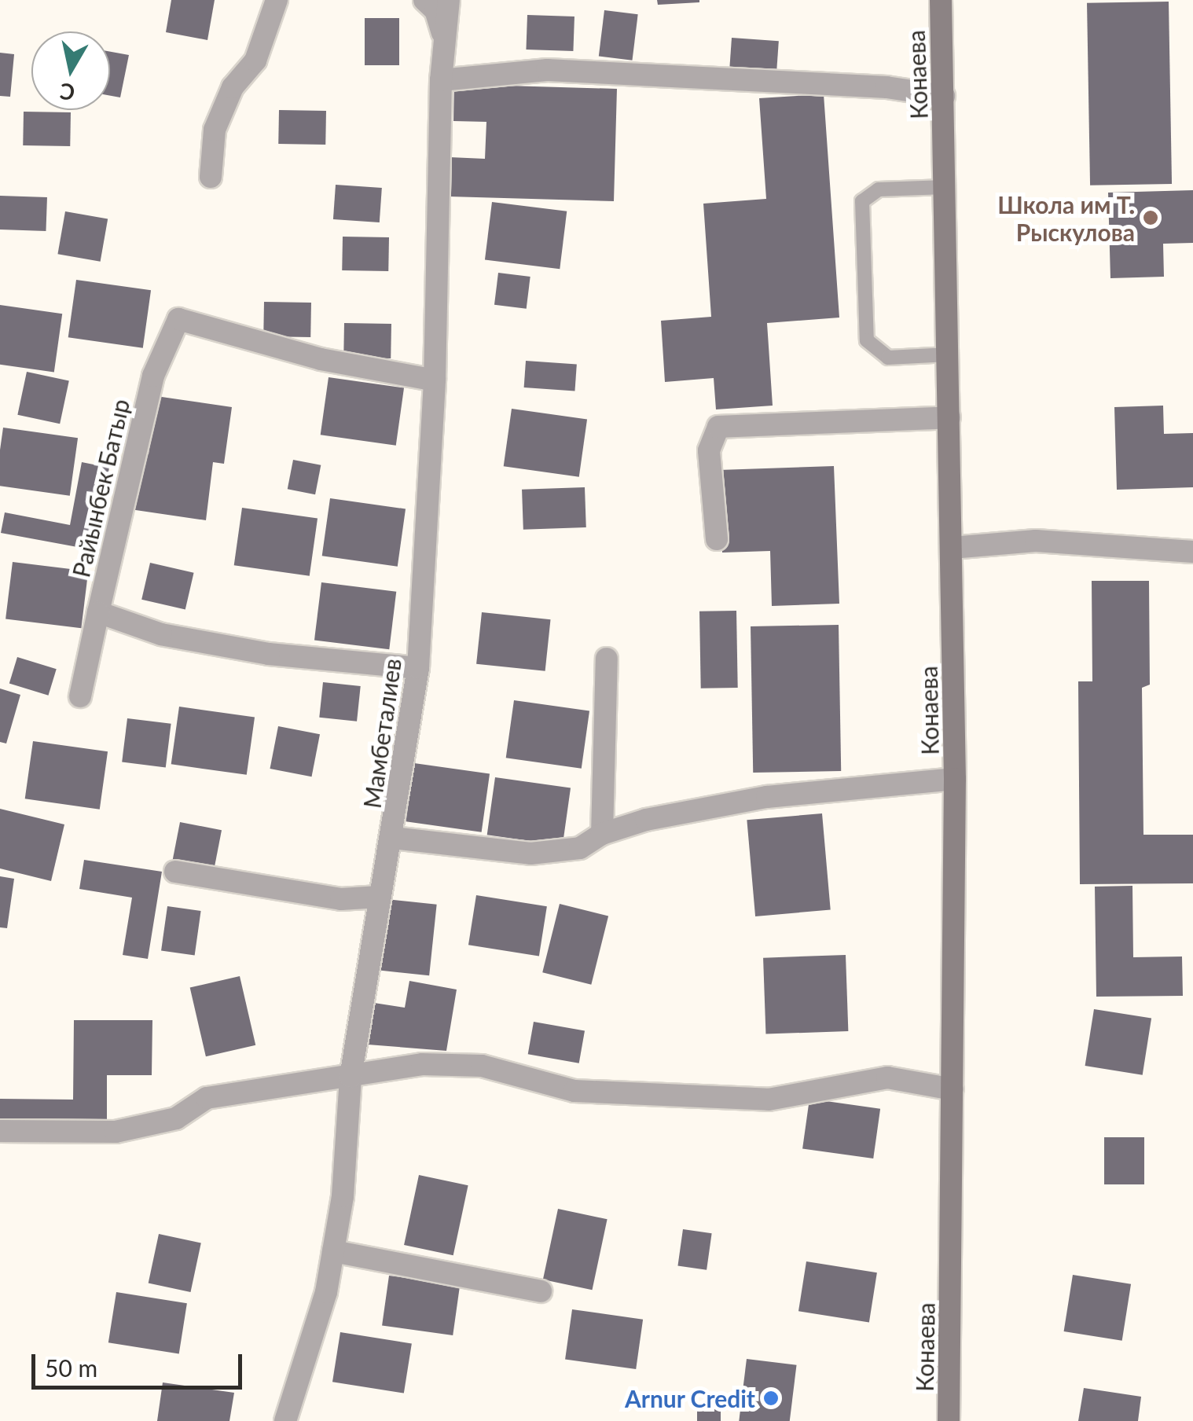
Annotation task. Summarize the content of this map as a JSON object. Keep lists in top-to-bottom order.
{
  "streets": {
    "main road": ["Конаева"],
    "street": ["Райынбек Батыр", "Мамбеталиев"]
  },
  "crossings": [
    ["Райынбек Батыр", "Мамбеталиев"]
  ],
  "places": ["Школа им Т. Рыскулова", "Arnur Credit"],
  "scale_bar": "50 m",
  "north": "bottom"
}
